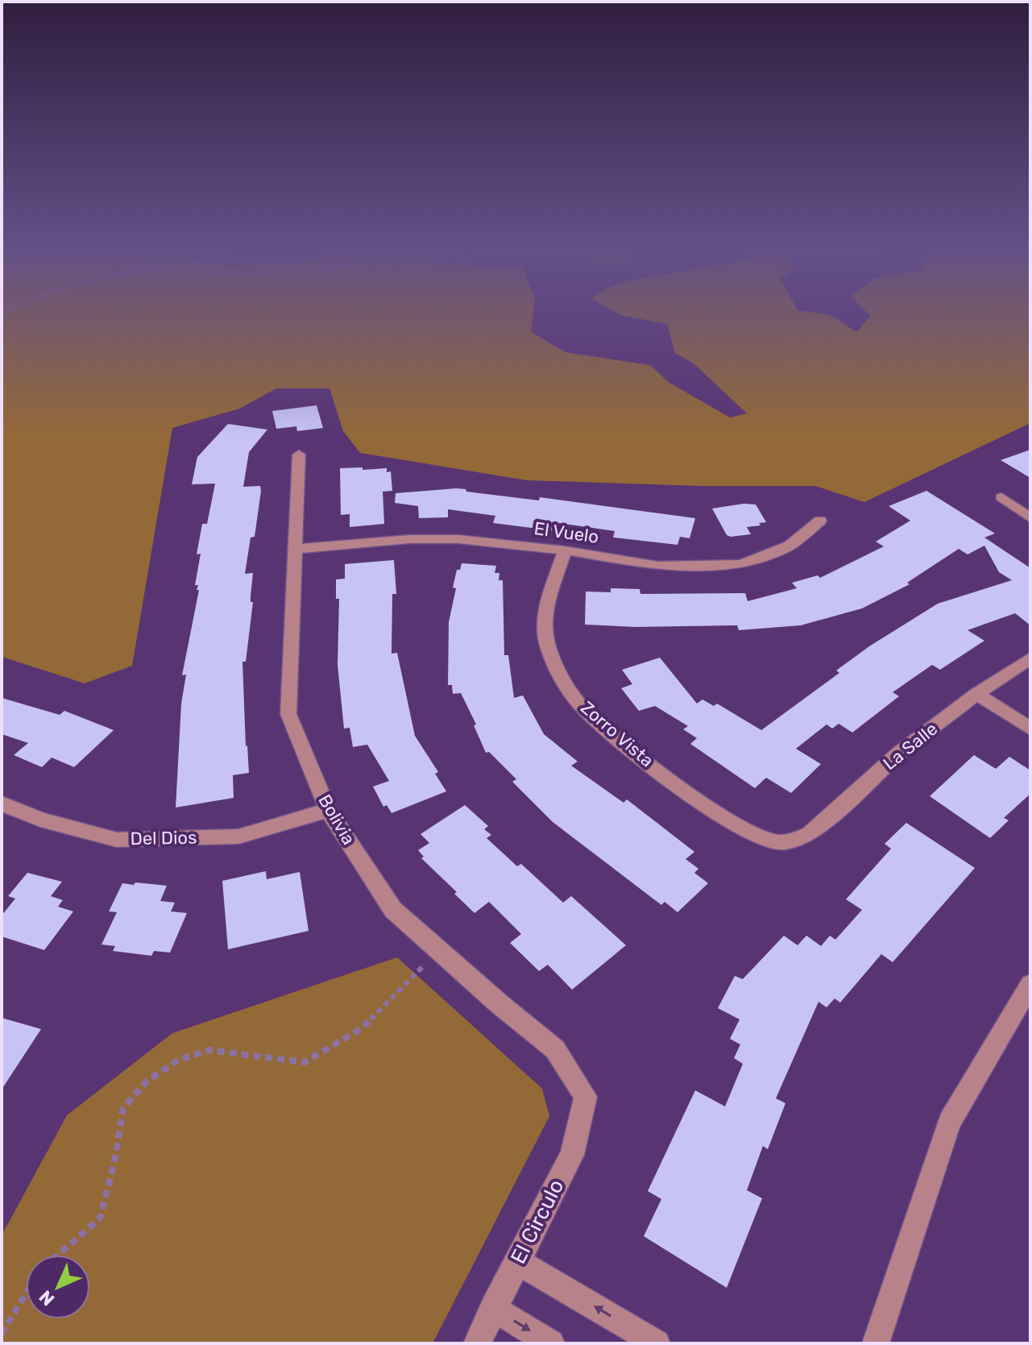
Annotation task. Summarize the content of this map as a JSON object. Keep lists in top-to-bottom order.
{
  "streets": {
    "street": [
      "El Vuelo",
      "Zorro Vista",
      "La Salle",
      "Bolivia",
      "Del Dios",
      "El Circulo"
    ]
  },
  "crossings": [
    ["El Vuelo", "Zorro Vista"],
    ["El Vuelo", "Bolivia"],
    ["Zorro Vista", "La Salle"],
    ["Bolivia", "Del Dios"],
    ["Bolivia", "El Circulo"]
  ],
  "north": "bottom left"
}
